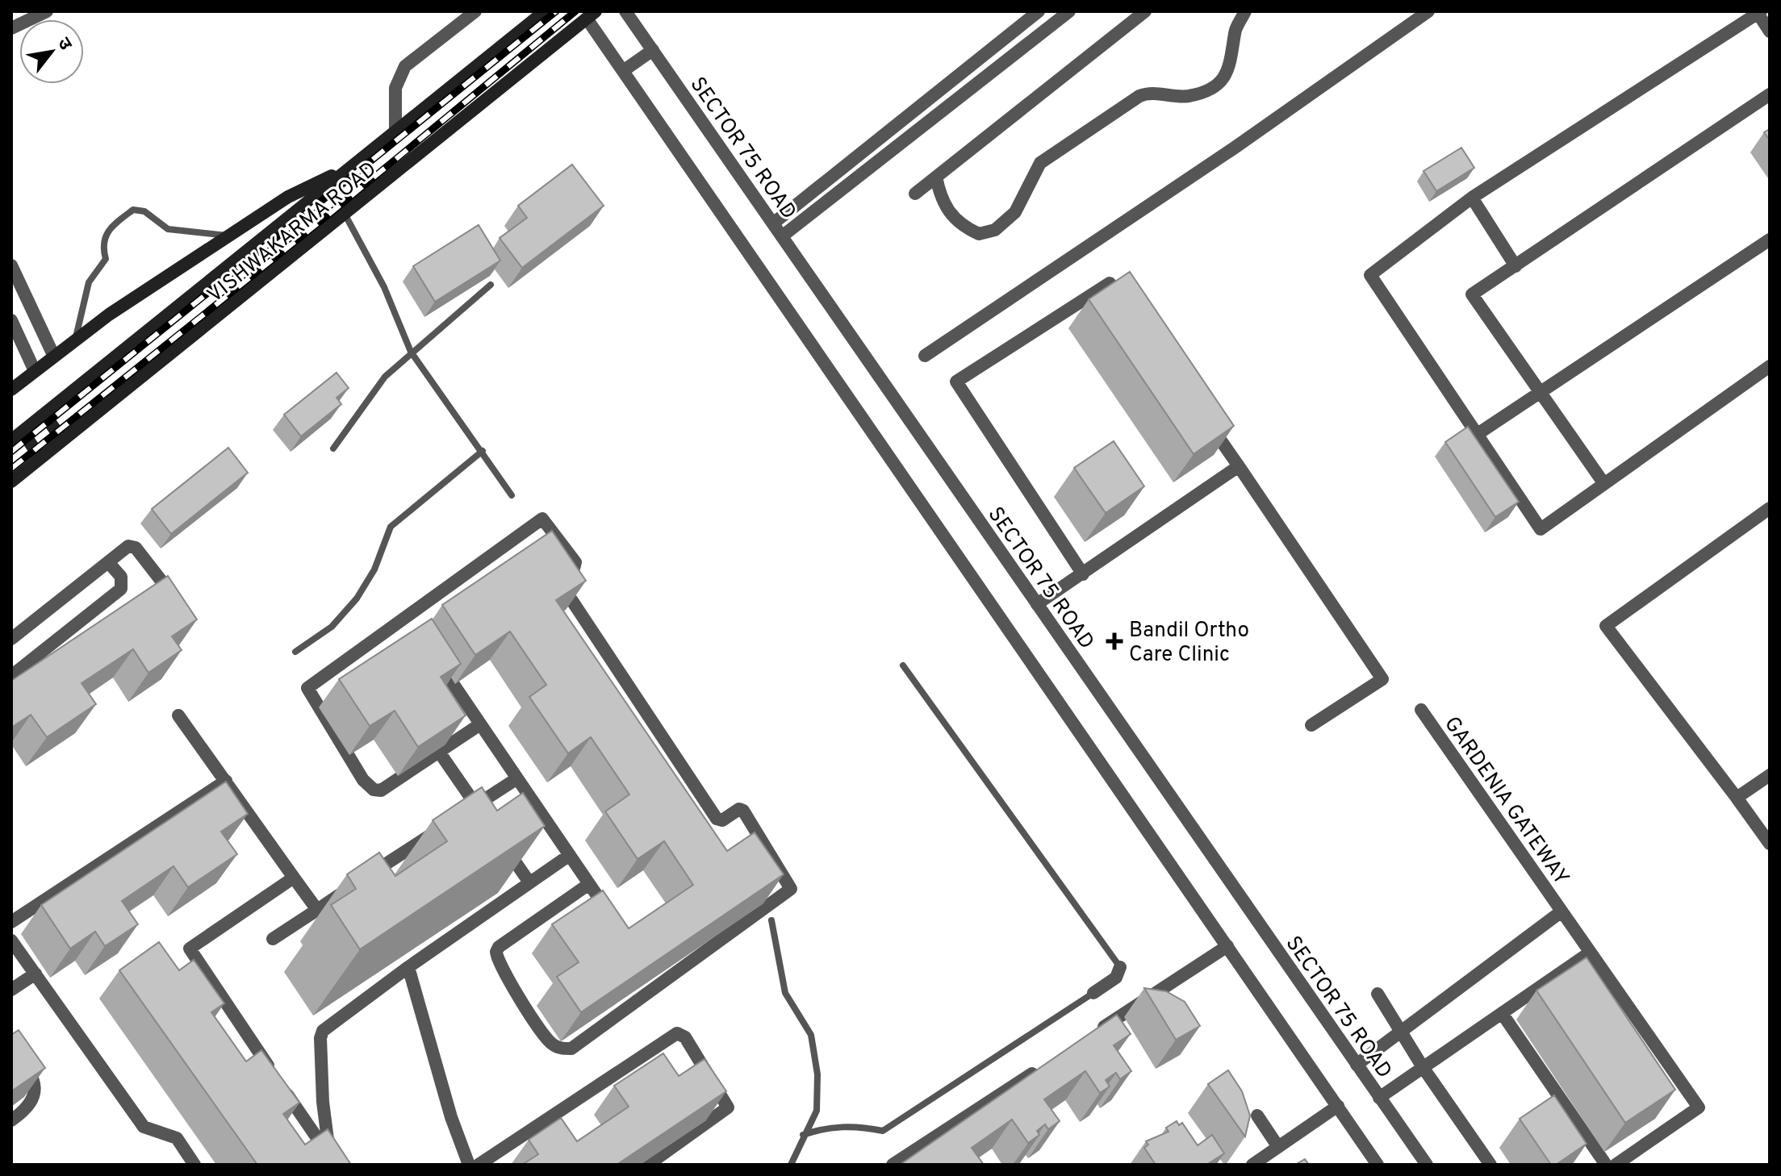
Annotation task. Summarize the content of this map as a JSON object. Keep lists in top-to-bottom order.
{
  "streets": {
    "main road": ["VISHWAKARMA ROAD"],
    "street": ["SECTOR 75 ROAD", "GARDENIA GATEWAY"]
  },
  "crossings": [
    ["SECTOR 75 ROAD", "GARDENIA GATEWAY"]
  ],
  "places": {
    "health": ["Bandil Ortho Care Clinic"]
  },
  "north": "top right"
}
